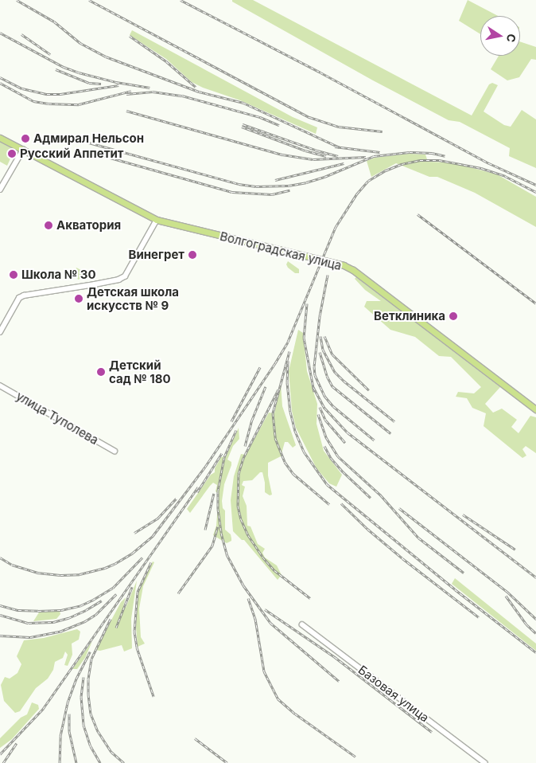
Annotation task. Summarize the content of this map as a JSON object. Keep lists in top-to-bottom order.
{
  "streets": {
    "main road": ["Волгоградская улица"],
    "street": ["улица Туполева", "Базовая улица"]
  },
  "places": [
    "Адмирал Нельсон",
    "Русский Аппетит",
    "Акватория",
    "Винегрет",
    "Школа № 30",
    "Детская школа искусств № 9",
    "Ветклиника",
    "Детский сад № 180"
  ],
  "north": "right"
}
